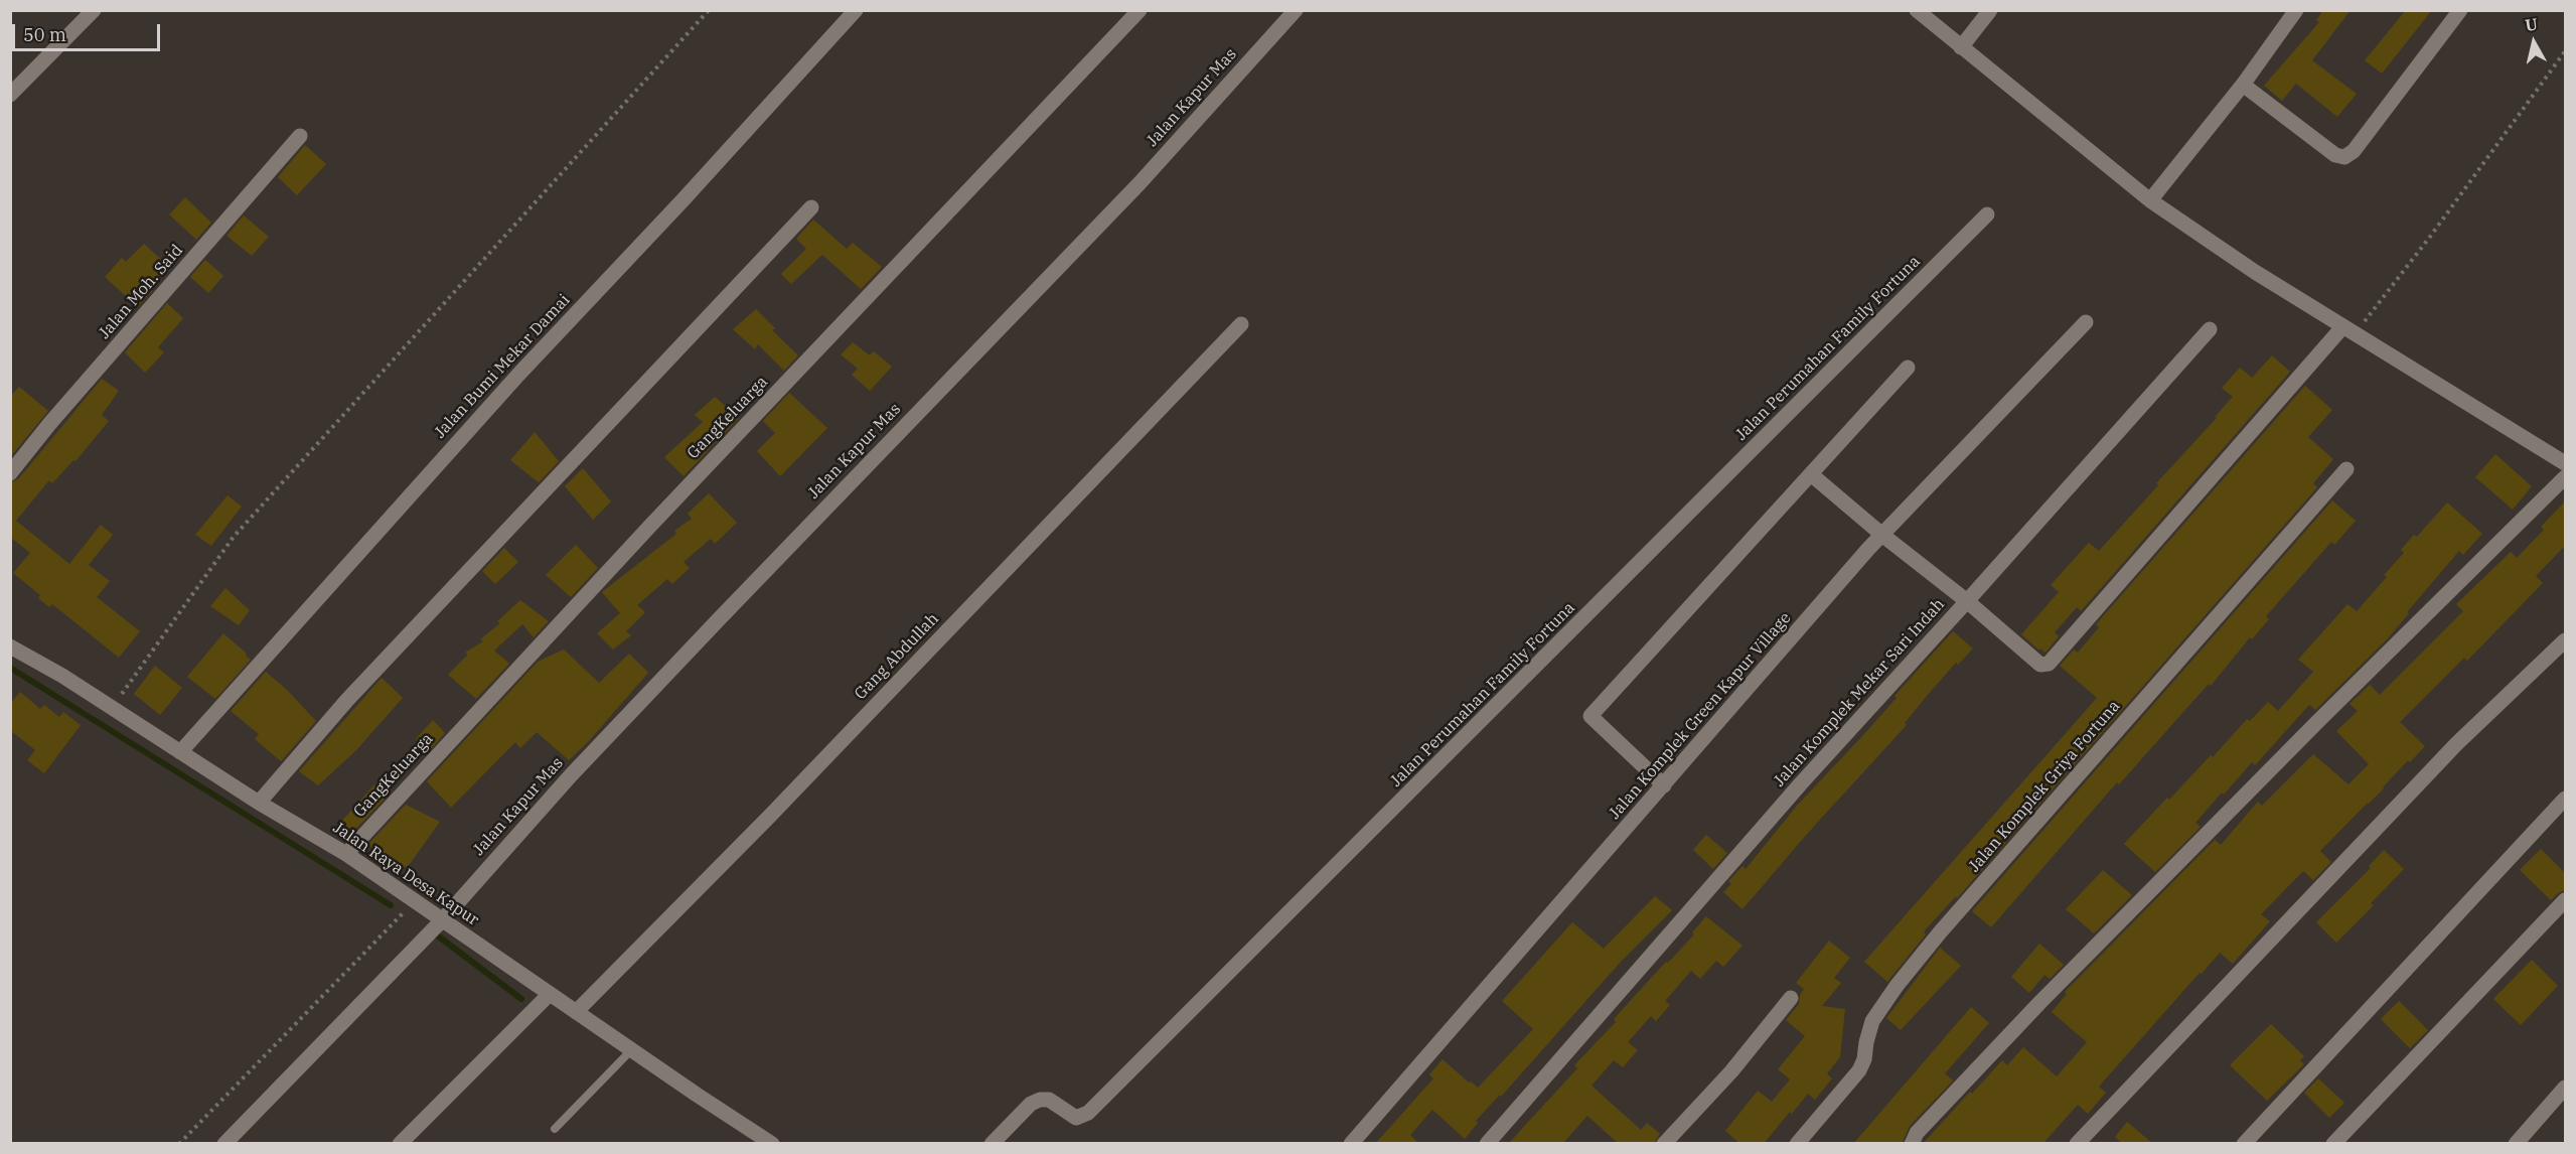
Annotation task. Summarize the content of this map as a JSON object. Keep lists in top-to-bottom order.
{
  "streets": {
    "street": [
      "Jalan Kapur Mas",
      "Jalan Moh. Said",
      "Jalan Perumahan Family Fortuna",
      "Jalan Bumi Mekar Damai",
      "GangKeluarga",
      "Gang Abdullah",
      "Jalan Komplek Mekar Sari Indah",
      "Jalan Komplek Green Kapur Village",
      "Jalan Komplek Griya Fortuna",
      "Jalan Raya Desa Kapur"
    ]
  },
  "crossings": [
    ["Jalan Kapur Mas", "Jalan Raya Desa Kapur"],
    ["Jalan Bumi Mekar Damai", "Jalan Raya Desa Kapur"],
    ["GangKeluarga", "Jalan Raya Desa Kapur"],
    ["Gang Abdullah", "Jalan Raya Desa Kapur"]
  ],
  "scale_bar": "50 m",
  "north": "top"
}
